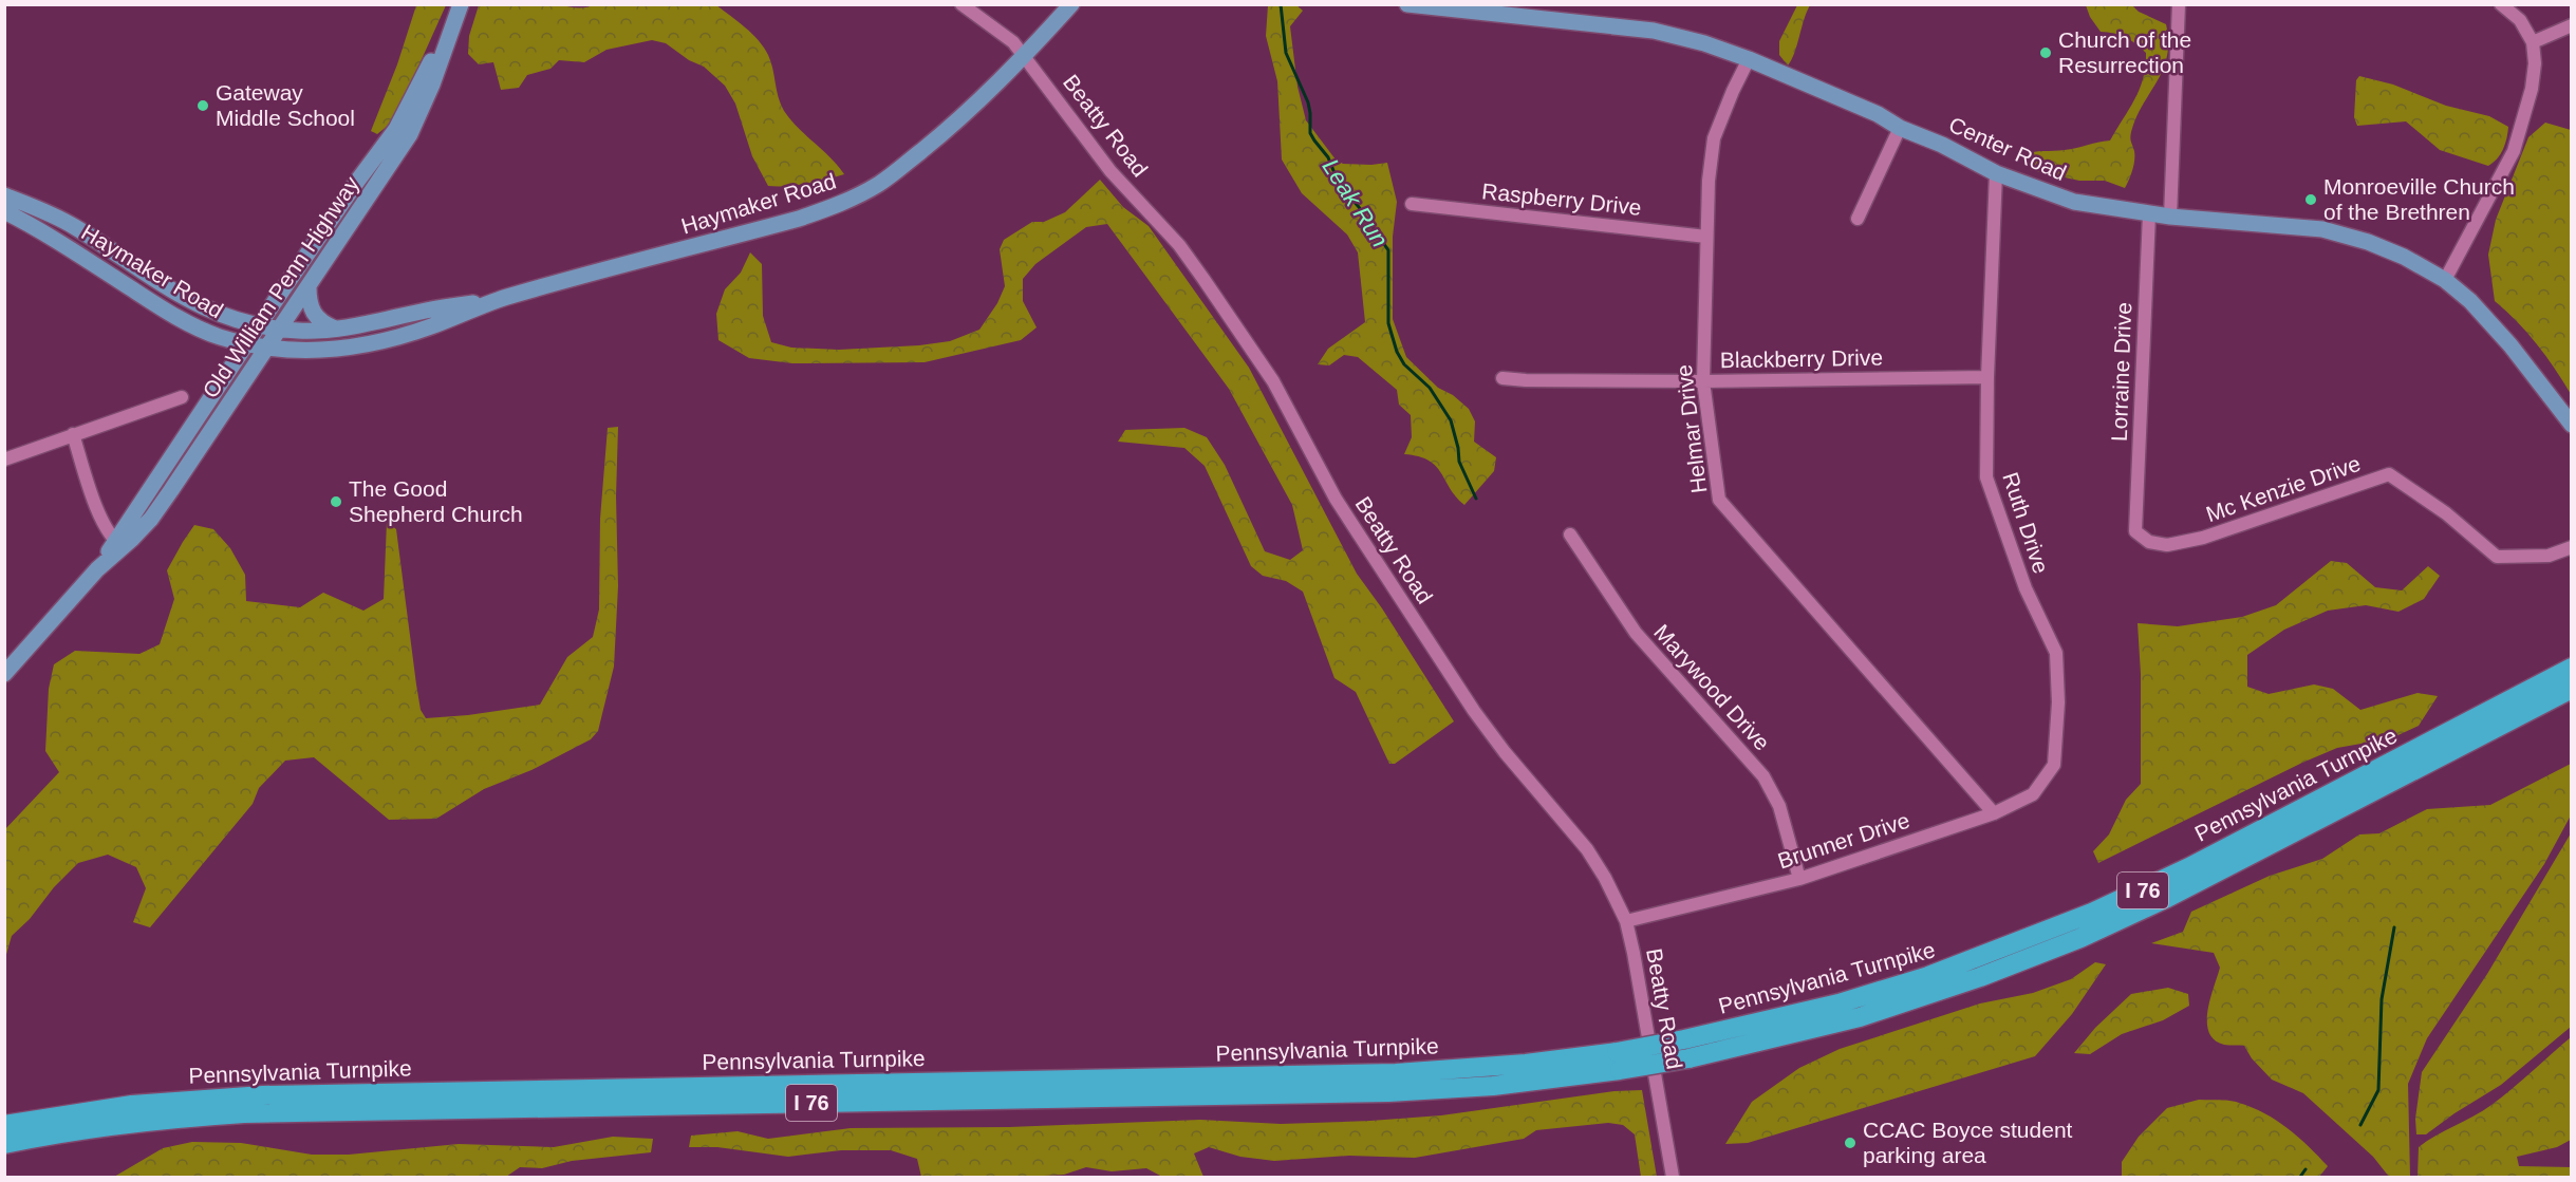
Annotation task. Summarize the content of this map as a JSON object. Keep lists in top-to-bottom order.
{
  "streets": {
    "highway": ["Pennsylvania Turnpike", "I 76"],
    "main road": ["Center Road", "Haymaker Road", "Old William Penn Highway"],
    "street": [
      "Beatty Road",
      "Raspberry Drive",
      "Blackberry Drive",
      "Lorraine Drive",
      "Helmar Drive",
      "Mc Kenzie Drive",
      "Ruth Drive",
      "Marywood Drive",
      "Brunner Drive"
    ]
  },
  "crossings": [
    ["Beatty Road", "Haymaker Road"],
    ["Beatty Road", "Brunner Drive"],
    ["Center Road", "Lorraine Drive"],
    ["Center Road", "Helmar Drive"],
    ["Center Road", "Ruth Drive"],
    ["Raspberry Drive", "Helmar Drive"],
    ["Haymaker Road", "Old William Penn Highway"],
    ["Blackberry Drive", "Helmar Drive"],
    ["Blackberry Drive", "Ruth Drive"],
    ["Lorraine Drive", "Mc Kenzie Drive"],
    ["Helmar Drive", "Brunner Drive"],
    ["Ruth Drive", "Brunner Drive"],
    ["Marywood Drive", "Brunner Drive"]
  ],
  "water": ["Leak Run"],
  "places": [
    "Church of the Resurrection",
    "Gateway Middle School",
    "Monroeville Church of the Brethren",
    "The Good Shepherd Church",
    "CCAC Boyce student parking area"
  ]
}
